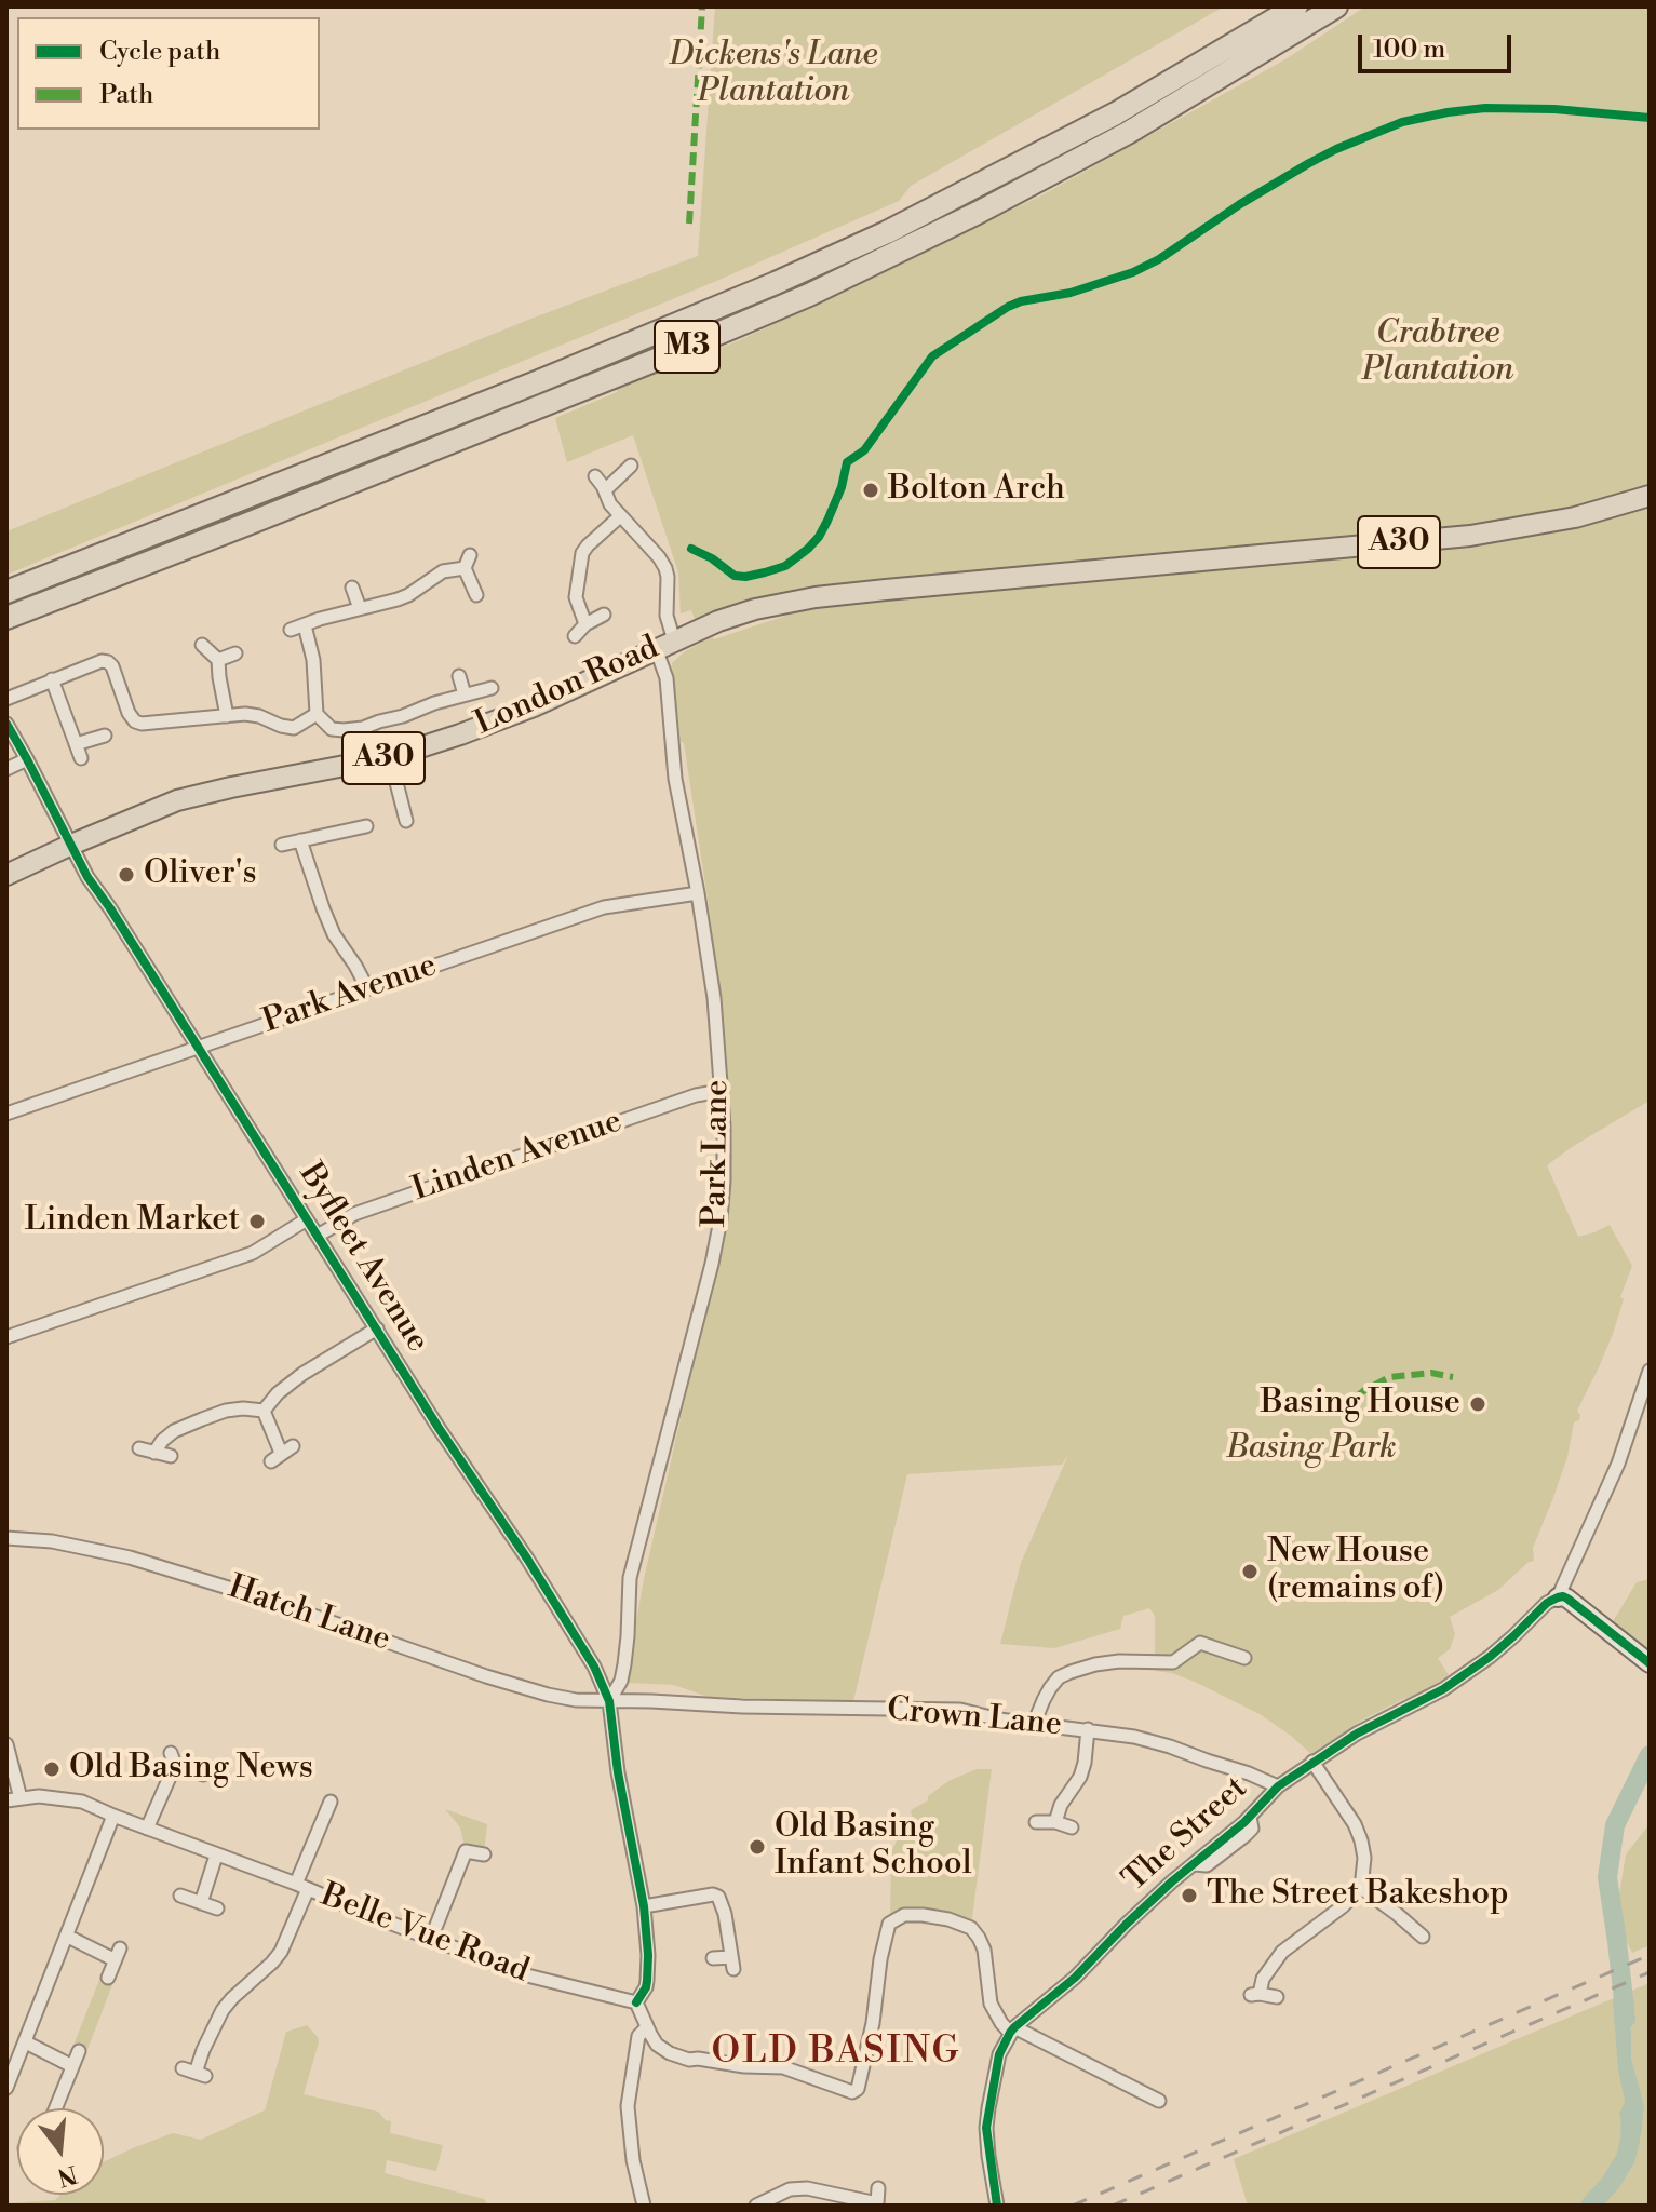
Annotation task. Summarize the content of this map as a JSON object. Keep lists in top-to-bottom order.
{
  "streets": {
    "highway": ["M3"],
    "main road": ["A30", "London Road"],
    "street": [
      "Park Avenue",
      "Park Lane",
      "Linden Avenue",
      "Byfleet Avenue",
      "Hatch Lane",
      "Crown Lane",
      "The Street",
      "Belle Vue Road"
    ]
  },
  "crossings": [
    ["London Road", "Park Lane"],
    ["London Road", "Byfleet Avenue"],
    ["Park Avenue", "Park Lane"],
    ["Park Avenue", "Byfleet Avenue"],
    ["Park Lane", "Linden Avenue"],
    ["Park Lane", "Byfleet Avenue"],
    ["Park Lane", "Hatch Lane"],
    ["Park Lane", "Crown Lane"],
    ["Linden Avenue", "Byfleet Avenue"],
    ["Byfleet Avenue", "Hatch Lane"],
    ["Byfleet Avenue", "Crown Lane"],
    ["Hatch Lane", "Crown Lane"],
    ["Crown Lane", "The Street"]
  ],
  "districts": ["OLD BASING"],
  "parks": ["Dickens's Lane Plantation", "Crabtree Plantation", "Basing Park"],
  "places": [
    "Bolton Arch",
    "Oliver's",
    "Linden Market",
    "Basing House",
    "New House (remains of)",
    "Old Basing News",
    "Old Basing Infant School",
    "The Street Bakeshop"
  ],
  "legend": ["Cycle path", "Path"],
  "scale_bar": "100 m",
  "north": "bottom"
}
